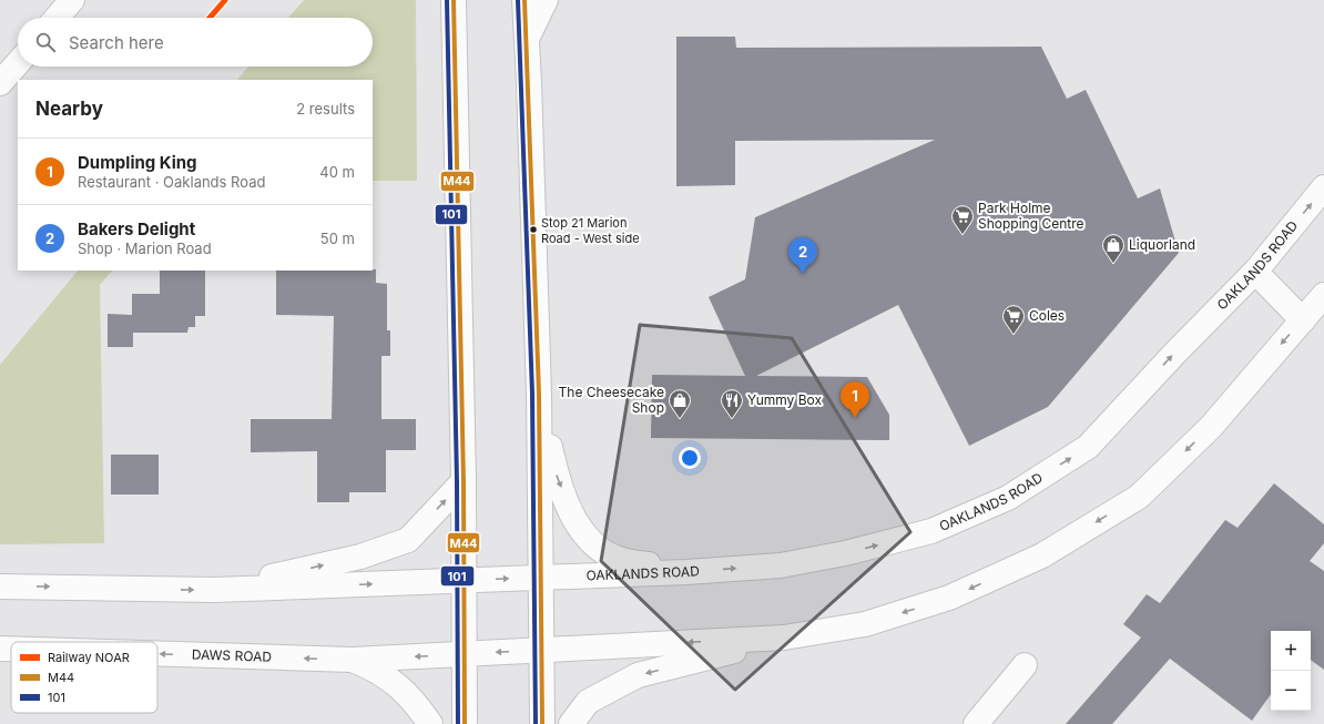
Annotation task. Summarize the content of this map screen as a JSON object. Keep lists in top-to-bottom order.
{
  "streets": {
    "main road": ["OAKLANDS ROAD", "DAWS ROAD"]
  },
  "places": {
    "other": ["Stop 21 Marion Road - West side"],
    "supermarket": ["Park Holme Shopping Centre", "Coles"],
    "shop": ["Liquorland", "The Cheesecake Shop"],
    "restaurant": ["Yummy Box"]
  },
  "lines": ["rail line NOAR", "transit line M44", "transit line 101"],
  "legend": ["Railway NOAR", "M44", "101"],
  "page": {
    "search": "Search here",
    "heading": ["Nearby", "2 results"],
    "list": [
      {
        "mark": "1",
        "name": "Dumpling King",
        "note": "Restaurant · Oaklands Road",
        "value": "40 m"
      },
      {
        "mark": "2",
        "name": "Bakers Delight",
        "note": "Shop · Marion Road",
        "value": "50 m"
      }
    ],
    "pins": ["2", "1"],
    "map_buttons": ["+", "−"]
  }
}
